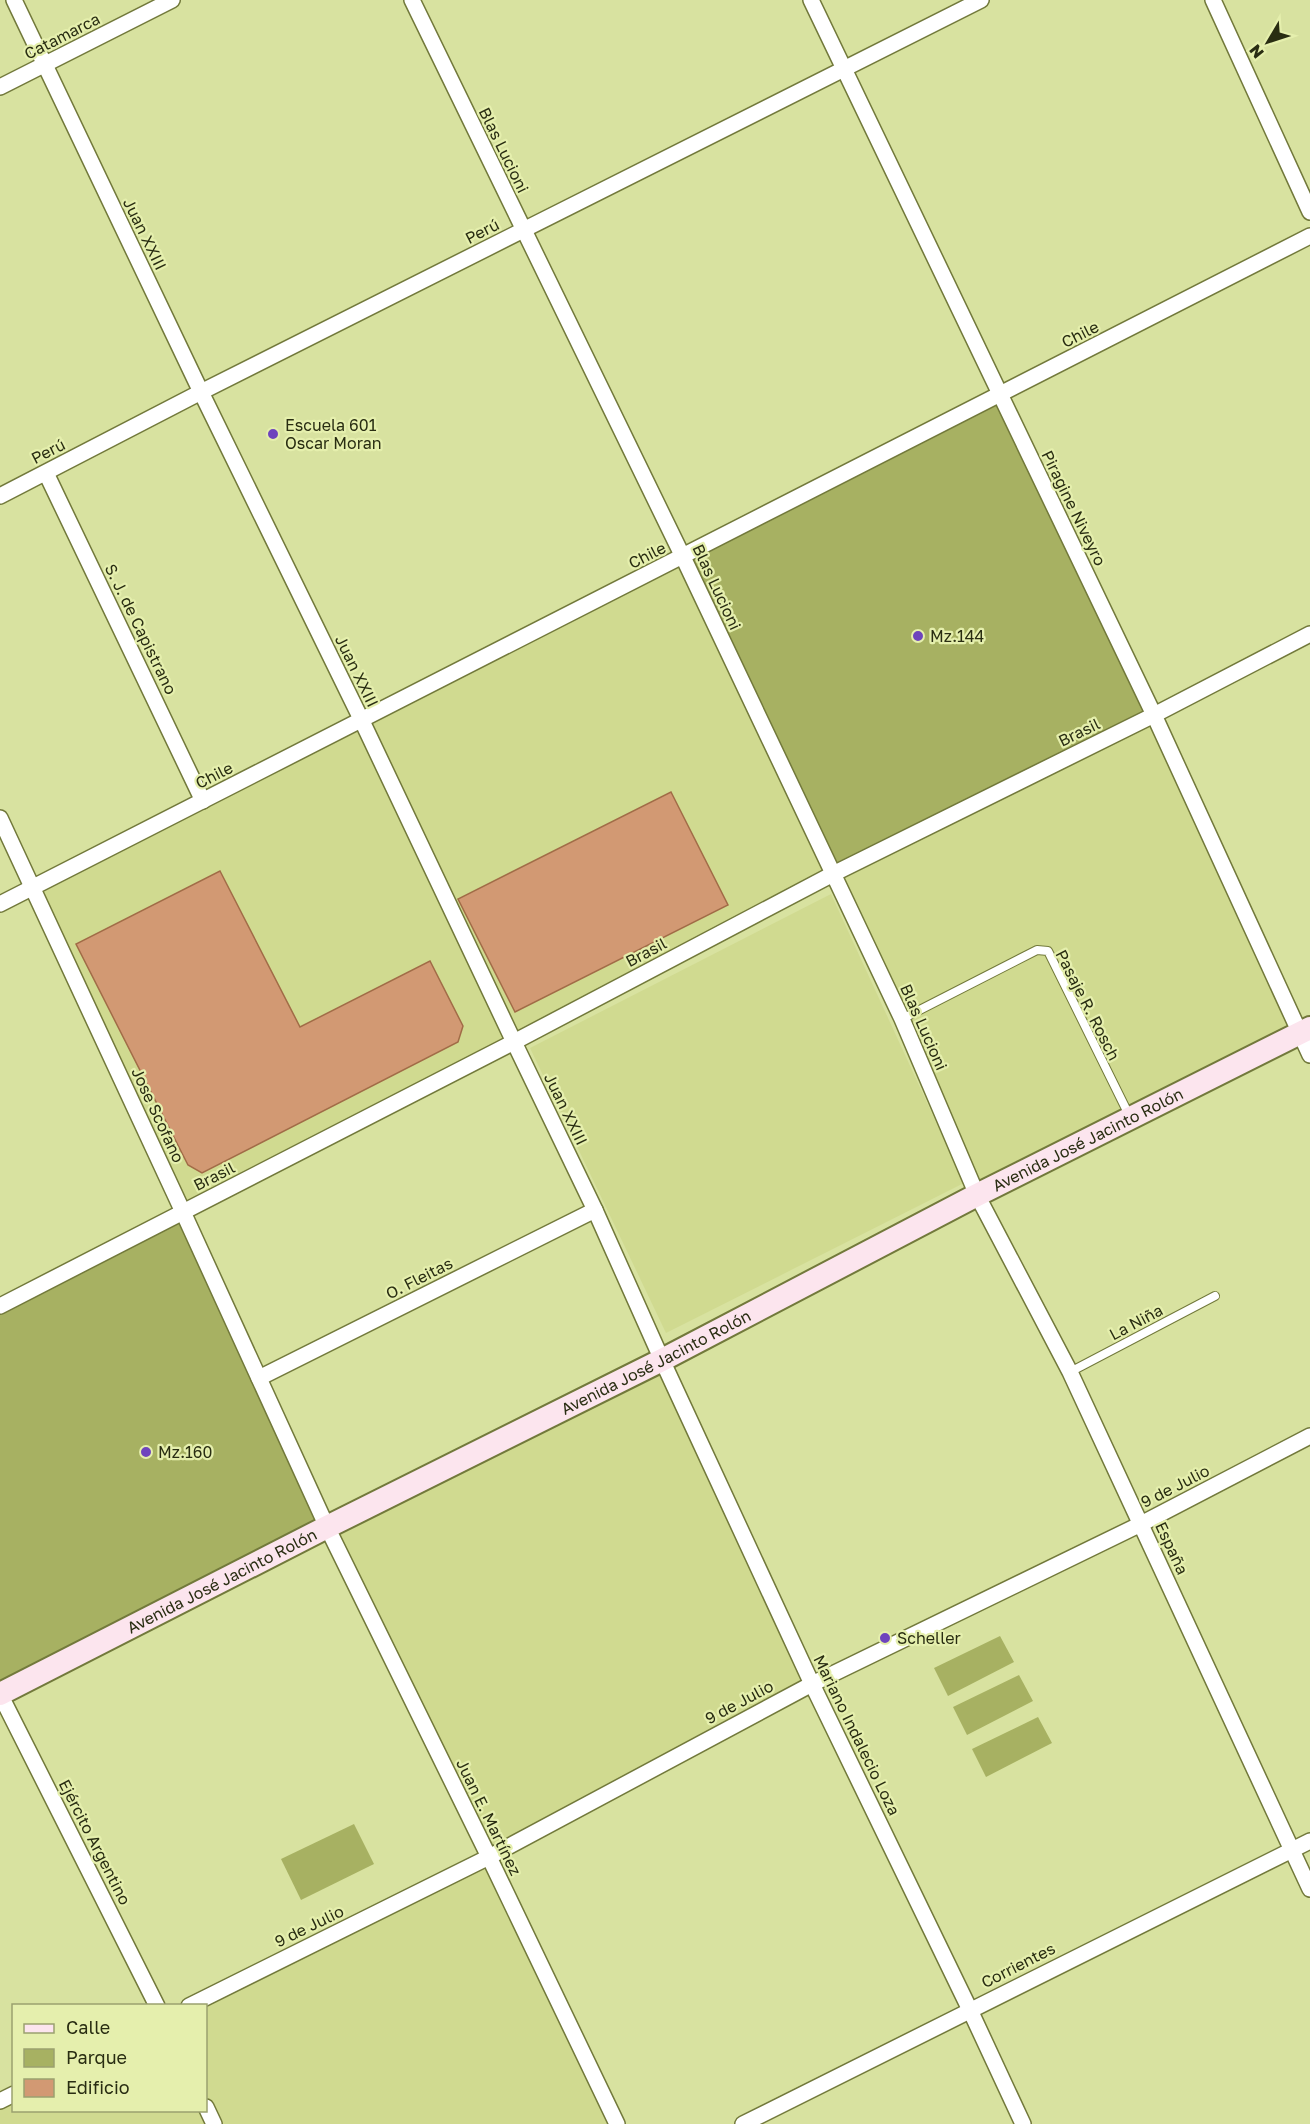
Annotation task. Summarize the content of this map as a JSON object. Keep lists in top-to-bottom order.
{
  "streets": {
    "street": [
      "Catamarca",
      "Blas Lucioni",
      "Perú",
      "Juan XXIII",
      "Chile",
      "Piragine Niveyro",
      "S. J. de Capistrano",
      "Brasil",
      "Jose Scofano",
      "Avenida José Jacinto Rolón",
      "O. Fleitas",
      "9 de Julio",
      "España",
      "Mariano Indalecio Loza",
      "Juan E. Martínez",
      "Ejército Argentino",
      "Corrientes"
    ],
    "lane": ["Pasaje R. Rosch", "La Niña"]
  },
  "crossings": [
    ["Catamarca", "Juan XXIII"],
    ["Blas Lucioni", "Perú"],
    ["Blas Lucioni", "Chile"],
    ["Blas Lucioni", "Brasil"],
    ["Blas Lucioni", "Pasaje R. Rosch"],
    ["Blas Lucioni", "Avenida José Jacinto Rolón"],
    ["Blas Lucioni", "España"],
    ["Perú", "Juan XXIII"],
    ["Perú", "Piragine Niveyro"],
    ["Perú", "S. J. de Capistrano"],
    ["Juan XXIII", "Chile"],
    ["Juan XXIII", "Brasil"],
    ["Juan XXIII", "Avenida José Jacinto Rolón"],
    ["Juan XXIII", "O. Fleitas"],
    ["Juan XXIII", "Mariano Indalecio Loza"],
    ["Chile", "Piragine Niveyro"],
    ["Chile", "S. J. de Capistrano"],
    ["Chile", "Jose Scofano"],
    ["Piragine Niveyro", "Brasil"],
    ["Piragine Niveyro", "Avenida José Jacinto Rolón"],
    ["Brasil", "Jose Scofano"],
    ["Pasaje R. Rosch", "Avenida José Jacinto Rolón"],
    ["Jose Scofano", "Avenida José Jacinto Rolón"],
    ["Jose Scofano", "O. Fleitas"],
    ["Jose Scofano", "Juan E. Martínez"],
    ["Avenida José Jacinto Rolón", "España"],
    ["Avenida José Jacinto Rolón", "Mariano Indalecio Loza"],
    ["Avenida José Jacinto Rolón", "Juan E. Martínez"],
    ["Avenida José Jacinto Rolón", "Ejército Argentino"],
    ["La Niña", "España"],
    ["9 de Julio", "España"],
    ["9 de Julio", "Mariano Indalecio Loza"],
    ["9 de Julio", "Juan E. Martínez"],
    ["España", "Corrientes"],
    ["Mariano Indalecio Loza", "Corrientes"]
  ],
  "places": [
    "Escuela 601 Oscar Moran",
    "Mz.144",
    "Mz.160",
    "Scheller"
  ],
  "legend": ["Calle", "Parque", "Edificio"],
  "north": "bottom left"
}
